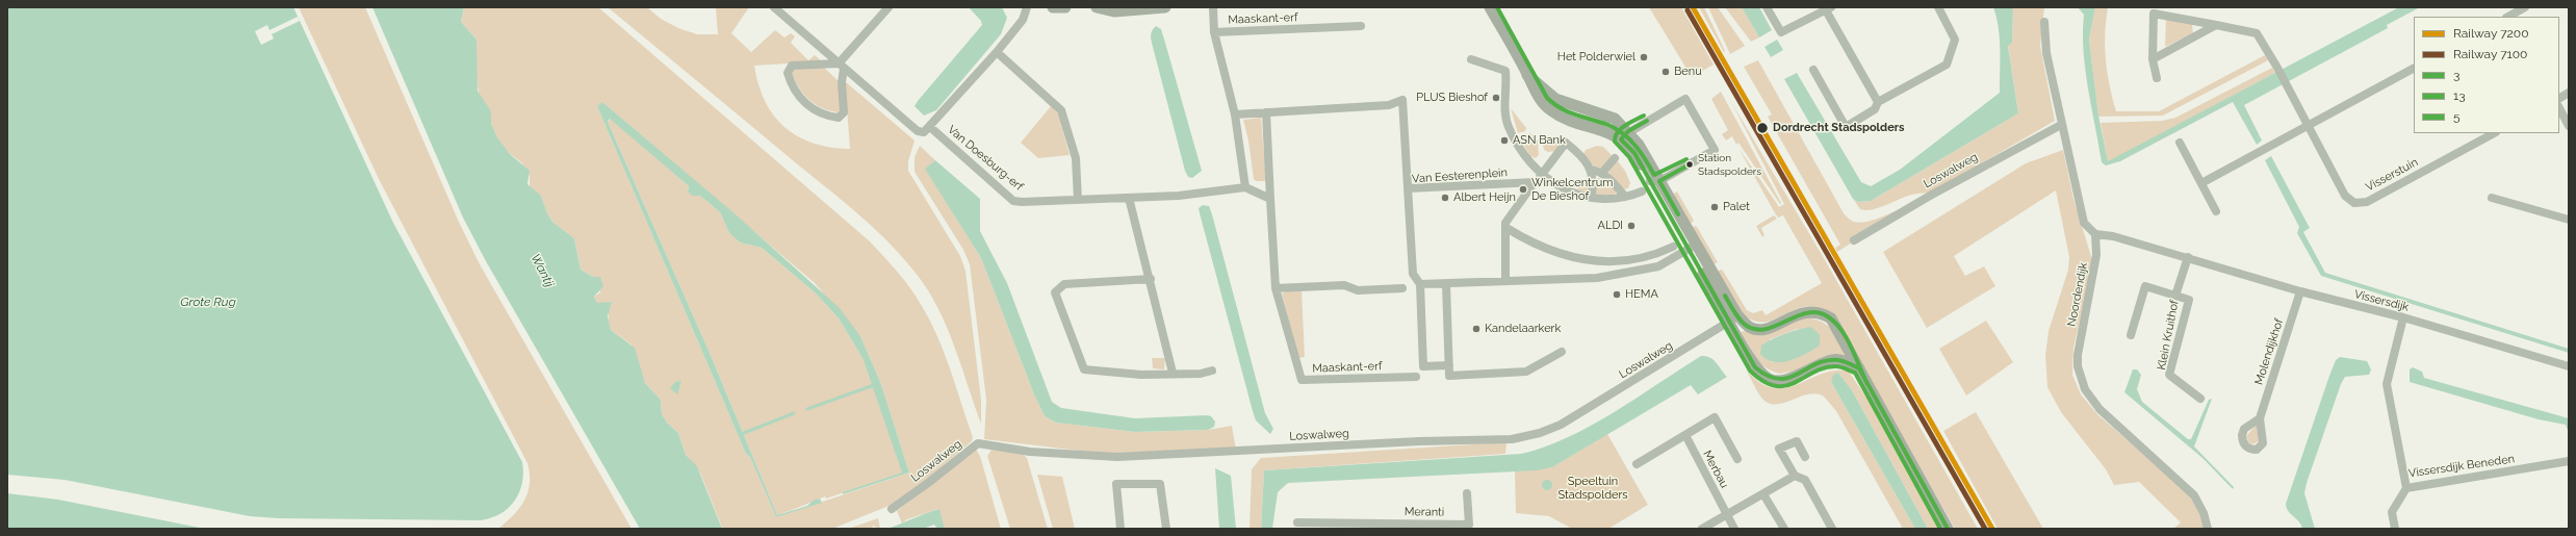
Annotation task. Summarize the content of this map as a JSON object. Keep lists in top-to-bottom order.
{
  "streets": {
    "street": [
      "Maaskant-erf",
      "Van Doesburg-erf",
      "Loswalweg",
      "Visserstuin",
      "Van Eesterenplein",
      "Noordendijk",
      "Vissersdijk",
      "Klein Kruithof",
      "Molendijkhof",
      "Vissersdijk Beneden",
      "Merbau",
      "Meranti"
    ]
  },
  "crossings": [
    ["Maaskant-erf", "Van Doesburg-erf"],
    ["Noordendijk", "Vissersdijk"],
    ["Vissersdijk", "Molendijkhof"],
    ["Vissersdijk", "Vissersdijk Beneden"]
  ],
  "water": ["Wantij", "Grote Rug"],
  "parks": ["Speeltuin Stadspolders"],
  "places": [
    "Het Polderwiel",
    "Benu",
    "PLUS Bieshof",
    "Dordrecht Stadspolders",
    "ASN Bank",
    "Station Stadspolders",
    "Winkelcentrum De Bieshof",
    "Albert Heijn",
    "Palet",
    "ALDI",
    "HEMA",
    "Kandelaarkerk"
  ],
  "lines": [
    "rail line 7200",
    "transit line 5",
    "rail line 7100",
    "transit line 13",
    "transit line 3"
  ],
  "legend": [
    "Railway 7200",
    "Railway 7100",
    "3",
    "13",
    "5"
  ]
}
